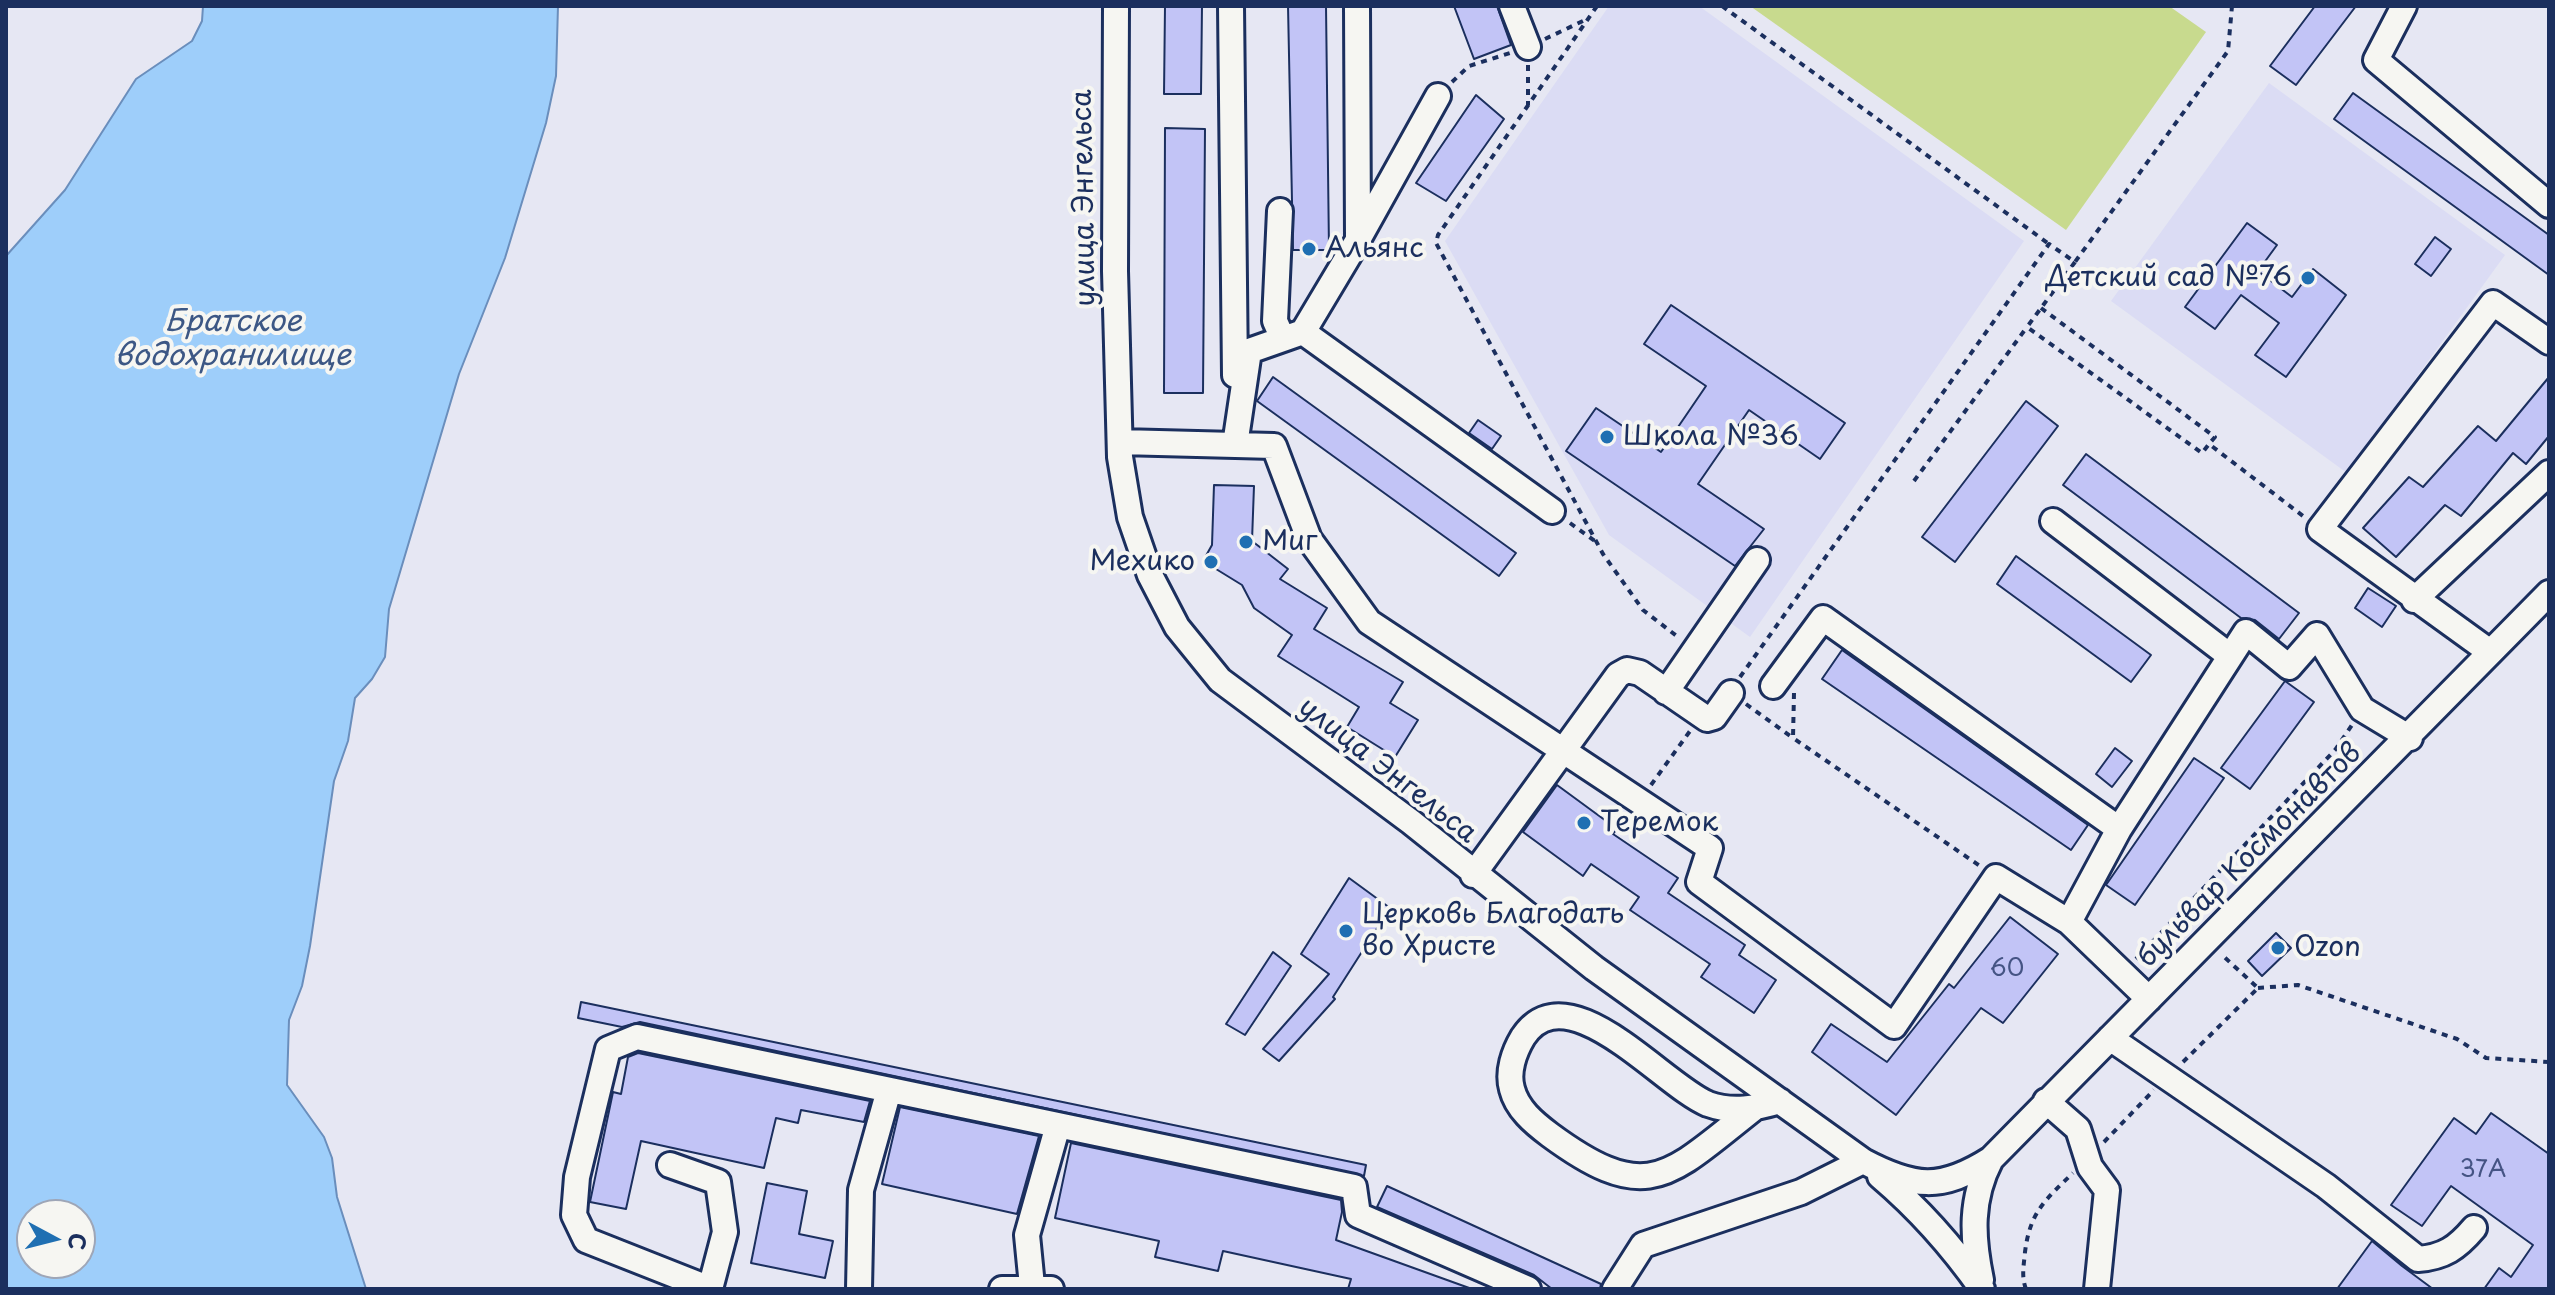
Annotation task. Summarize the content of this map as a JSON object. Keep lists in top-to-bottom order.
{
  "streets": {
    "street": ["улица Энгельса", "бульвар Космонавтов"]
  },
  "crossings": [
    ["улица Энгельса", "бульвар Космонавтов"]
  ],
  "water": ["Братское водохранилище"],
  "places": [
    "Альянс",
    "Детский сад №76",
    "Школа №36",
    "Миг",
    "Мехико",
    "Теремок",
    "Церковь Благодать во Христе",
    "Ozon"
  ],
  "house_numbers": ["60", "37А"],
  "north": "right"
}
